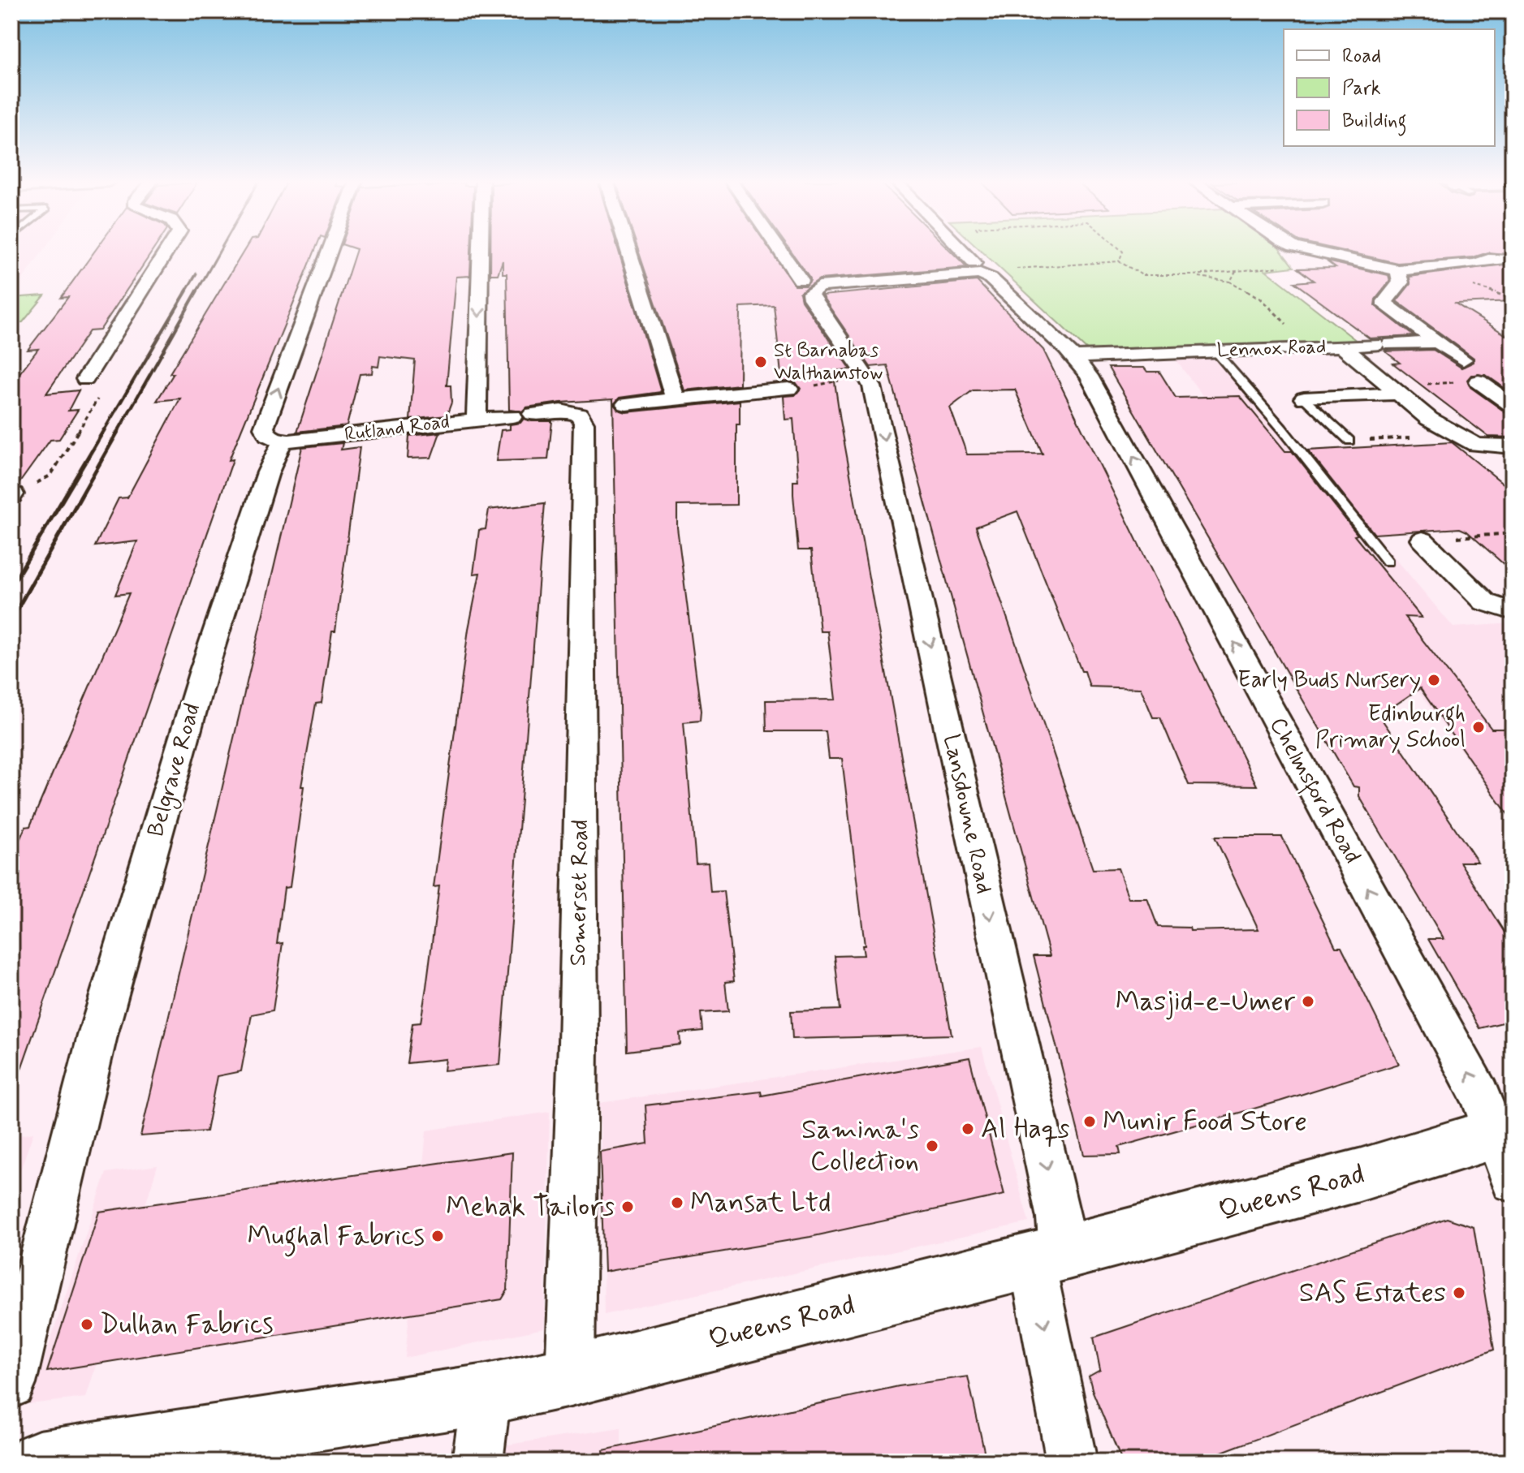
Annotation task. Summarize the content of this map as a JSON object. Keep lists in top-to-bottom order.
{
  "streets": {
    "street": [
      "Lennox Road",
      "Rutland Road",
      "Belgrave Road",
      "Chelmsford Road",
      "Lansdowne Road",
      "Somerset Road",
      "Queens Road"
    ]
  },
  "crossings": [
    ["Lennox Road", "Chelmsford Road"],
    ["Rutland Road", "Belgrave Road"],
    ["Chelmsford Road", "Queens Road"],
    ["Lansdowne Road", "Queens Road"],
    ["Somerset Road", "Queens Road"]
  ],
  "one_way": ["Chelmsford Road", "Lansdowne Road"],
  "places": [
    "St Barnabas Walthamstow",
    "Early Buds Nursery",
    "Edinburgh Primary School",
    "Masjid-e-Umer",
    "Munir Food Store",
    "Al Haqs",
    "Samina's Collection",
    "Mansat Ltd",
    "Mehak Tailors",
    "Mughal Fabrics",
    "SAS Estates",
    "Dulhan Fabrics"
  ],
  "legend": ["Road", "Park", "Building"]
}
